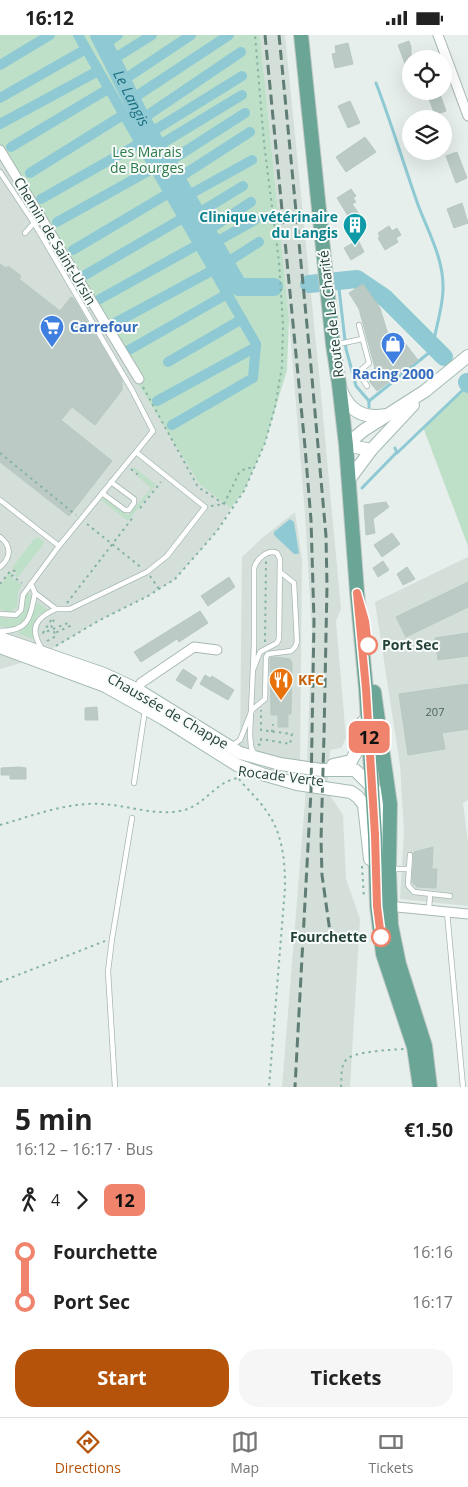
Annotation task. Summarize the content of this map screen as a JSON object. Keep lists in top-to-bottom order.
{
  "streets": {
    "main road": ["Route de La Charité", "Chaussée de Chappe"],
    "street": ["Chemin de Saint-Ursin"],
    "path": ["Rocade Verte"]
  },
  "crossings": [
    ["Route de La Charité", "Chaussée de Chappe"]
  ],
  "water": ["Le Langis"],
  "parks": ["Les Marais de Bourges"],
  "places": {
    "building": ["Clinique vétérinaire du Langis"],
    "supermarket": ["Carrefour"],
    "shop": ["Racing 2000"],
    "other": ["Port Sec", "Fourchette"],
    "restaurant": ["KFC"]
  },
  "lines": ["bus line 12"],
  "house_numbers": ["207"],
  "page": {
    "status": "16:12",
    "on_map": "12",
    "heading": ["5 min", "16:12 – 16:17 · Bus", "€1.50"],
    "legs": ["4", "12"],
    "list": [
      {
        "name": "Fourchette",
        "value": "16:16"
      },
      {
        "name": "Port Sec",
        "value": "16:17"
      }
    ],
    "buttons": ["Start", "Tickets"],
    "tabs": ["Directions", "Map", "Tickets"]
  }
}
